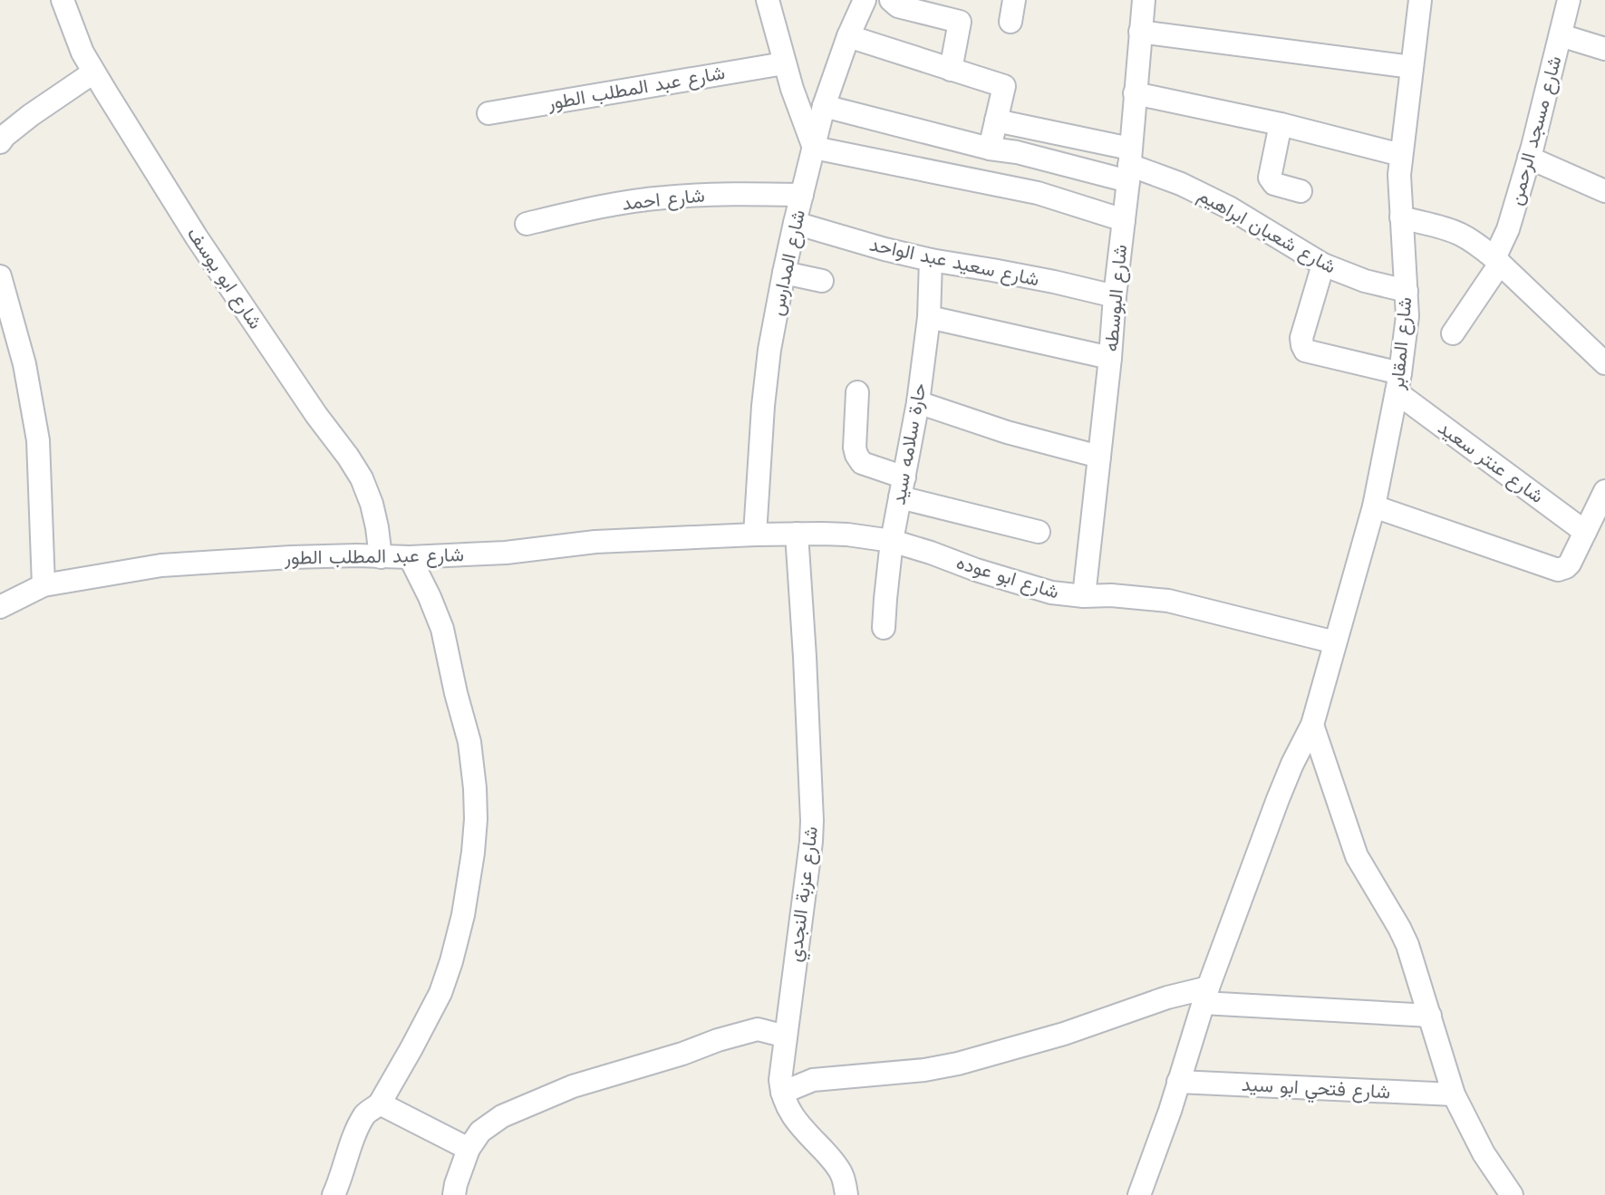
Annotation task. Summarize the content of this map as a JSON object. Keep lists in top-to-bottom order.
{
  "streets": {
    "street": [
      "شارع عبد المطلب الطور",
      "شارع مسجد الرحمن",
      "شارع احمد",
      "شارع شعبان ابراهيم",
      "شارع سعيد عبد الواحد",
      "شارع المدارس",
      "شارع ابو يوسف",
      "شارع البوسطه",
      "شارع المقابر",
      "حارة سلامه سيد",
      "شارع عنتر سعيد",
      "شارع ابو عوده",
      "شارع عزبة النجدي",
      "شارع فتحي ابو سيد"
    ]
  },
  "crossings": [
    ["شارع عبد المطلب الطور", "شارع المدارس"],
    ["شارع عبد المطلب الطور", "شارع ابو يوسف"],
    ["شارع عبد المطلب الطور", "شارع ابو عوده"],
    ["شارع احمد", "شارع المدارس"],
    ["شارع شعبان ابراهيم", "شارع البوسطه"],
    ["شارع شعبان ابراهيم", "شارع المقابر"],
    ["شارع سعيد عبد الواحد", "شارع المدارس"],
    ["شارع سعيد عبد الواحد", "شارع البوسطه"],
    ["شارع سعيد عبد الواحد", "حارة سلامه سيد"],
    ["شارع المدارس", "شارع ابو عوده"],
    ["شارع البوسطه", "شارع ابو عوده"],
    ["شارع المقابر", "شارع عنتر سعيد"],
    ["شارع المقابر", "شارع ابو عوده"],
    ["شارع المقابر", "شارع فتحي ابو سيد"],
    ["حارة سلامه سيد", "شارع ابو عوده"],
    ["شارع ابو عوده", "شارع عزبة النجدي"]
  ]
}
